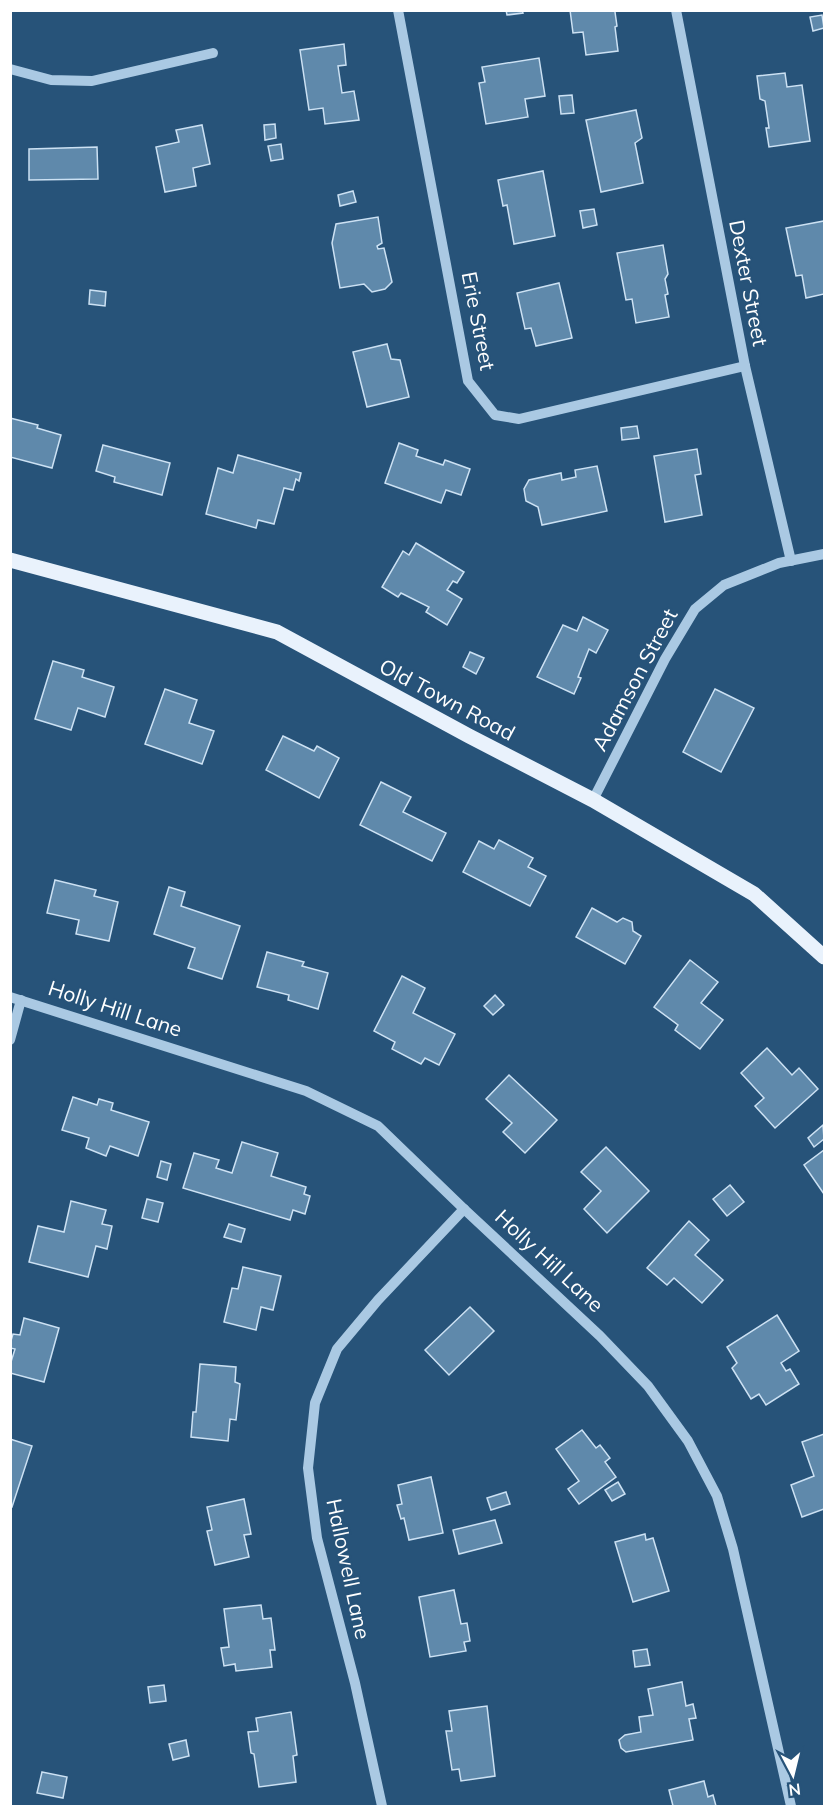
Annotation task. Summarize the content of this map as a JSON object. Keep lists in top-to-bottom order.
{
  "streets": {
    "main road": ["Old Town Road"],
    "street": [
      "Dexter Street",
      "Erie Street",
      "Adamson Street",
      "Holly Hill Lane",
      "Hallowell Lane"
    ]
  },
  "crossings": [
    ["Dexter Street", "Erie Street"],
    ["Dexter Street", "Adamson Street"],
    ["Adamson Street", "Old Town Road"],
    ["Holly Hill Lane", "Hallowell Lane"]
  ],
  "north": "bottom"
}
